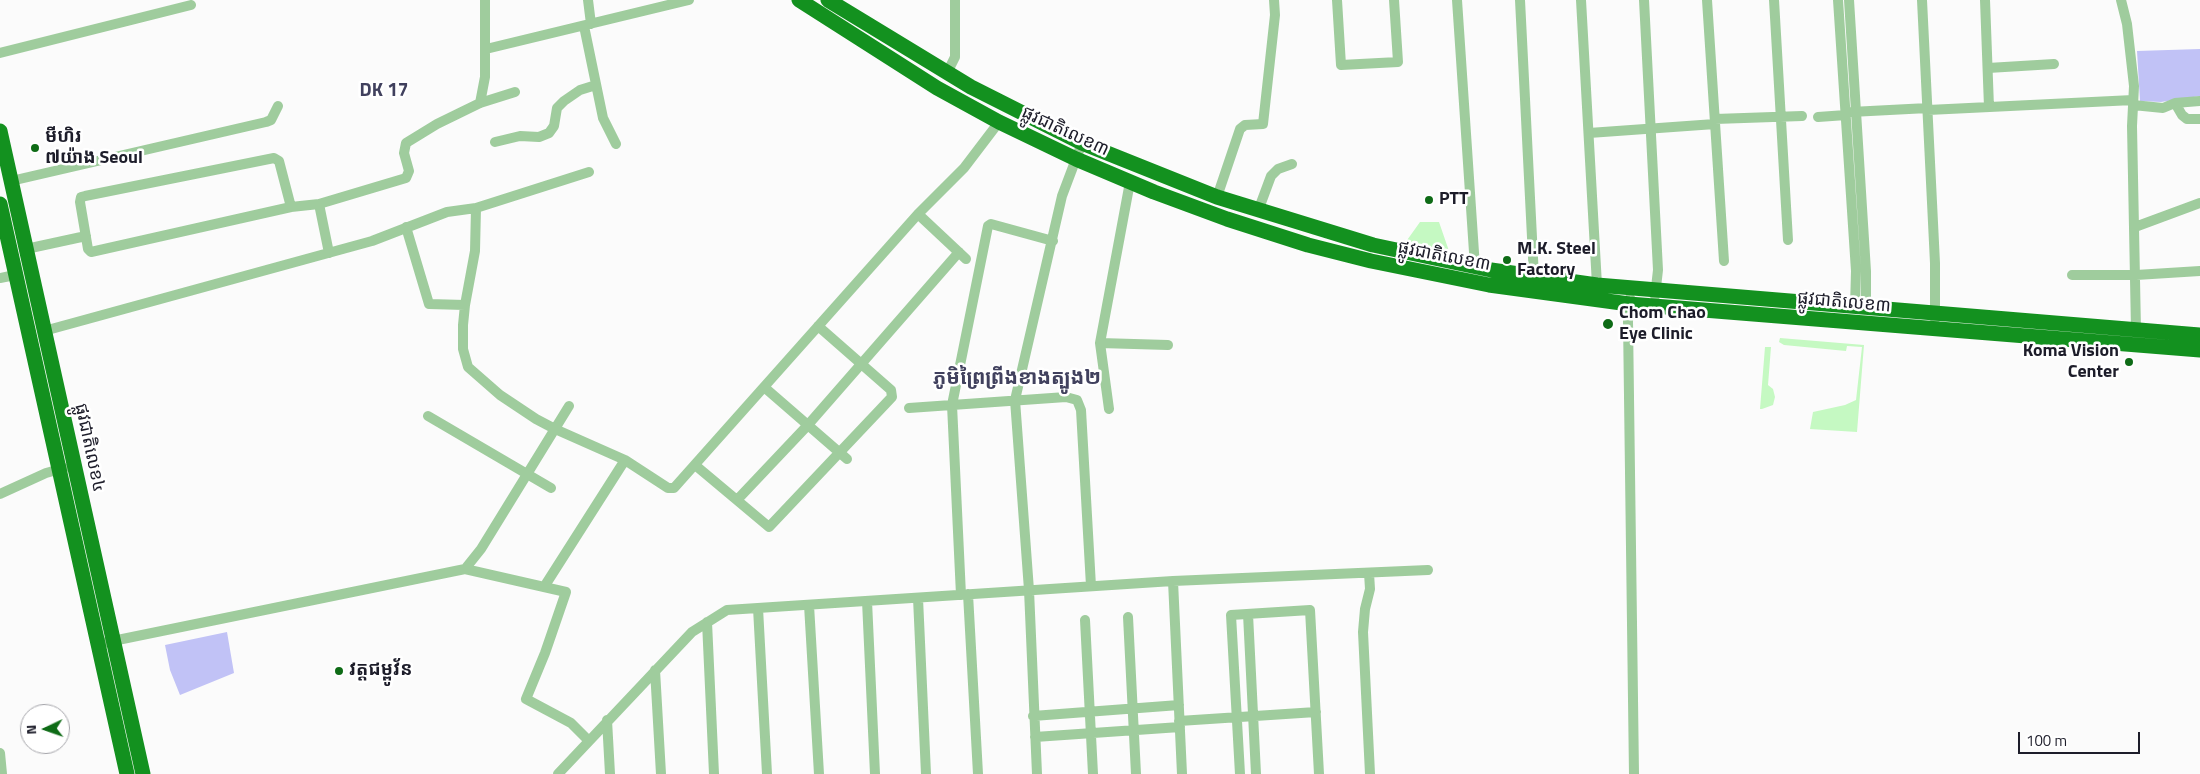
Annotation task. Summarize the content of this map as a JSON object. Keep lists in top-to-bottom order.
{
  "streets": {
    "highway": ["ផ្លូវជាតិលេខ៣", "ផ្លូវជាតិលេខ៤"]
  },
  "districts": ["DK 17", "ភូមិព្រៃព្រីងខាងត្បូង២"],
  "places": [
    "មីហិរ ៧យ៉ាង Seoul",
    "PTT",
    "M.K. Steel Factory",
    "Chom Chao Eye Clinic",
    "Koma Vision Center",
    "វត្តជម្ពូវ័ន"
  ],
  "scale_bar": "100 m",
  "north": "left"
}
